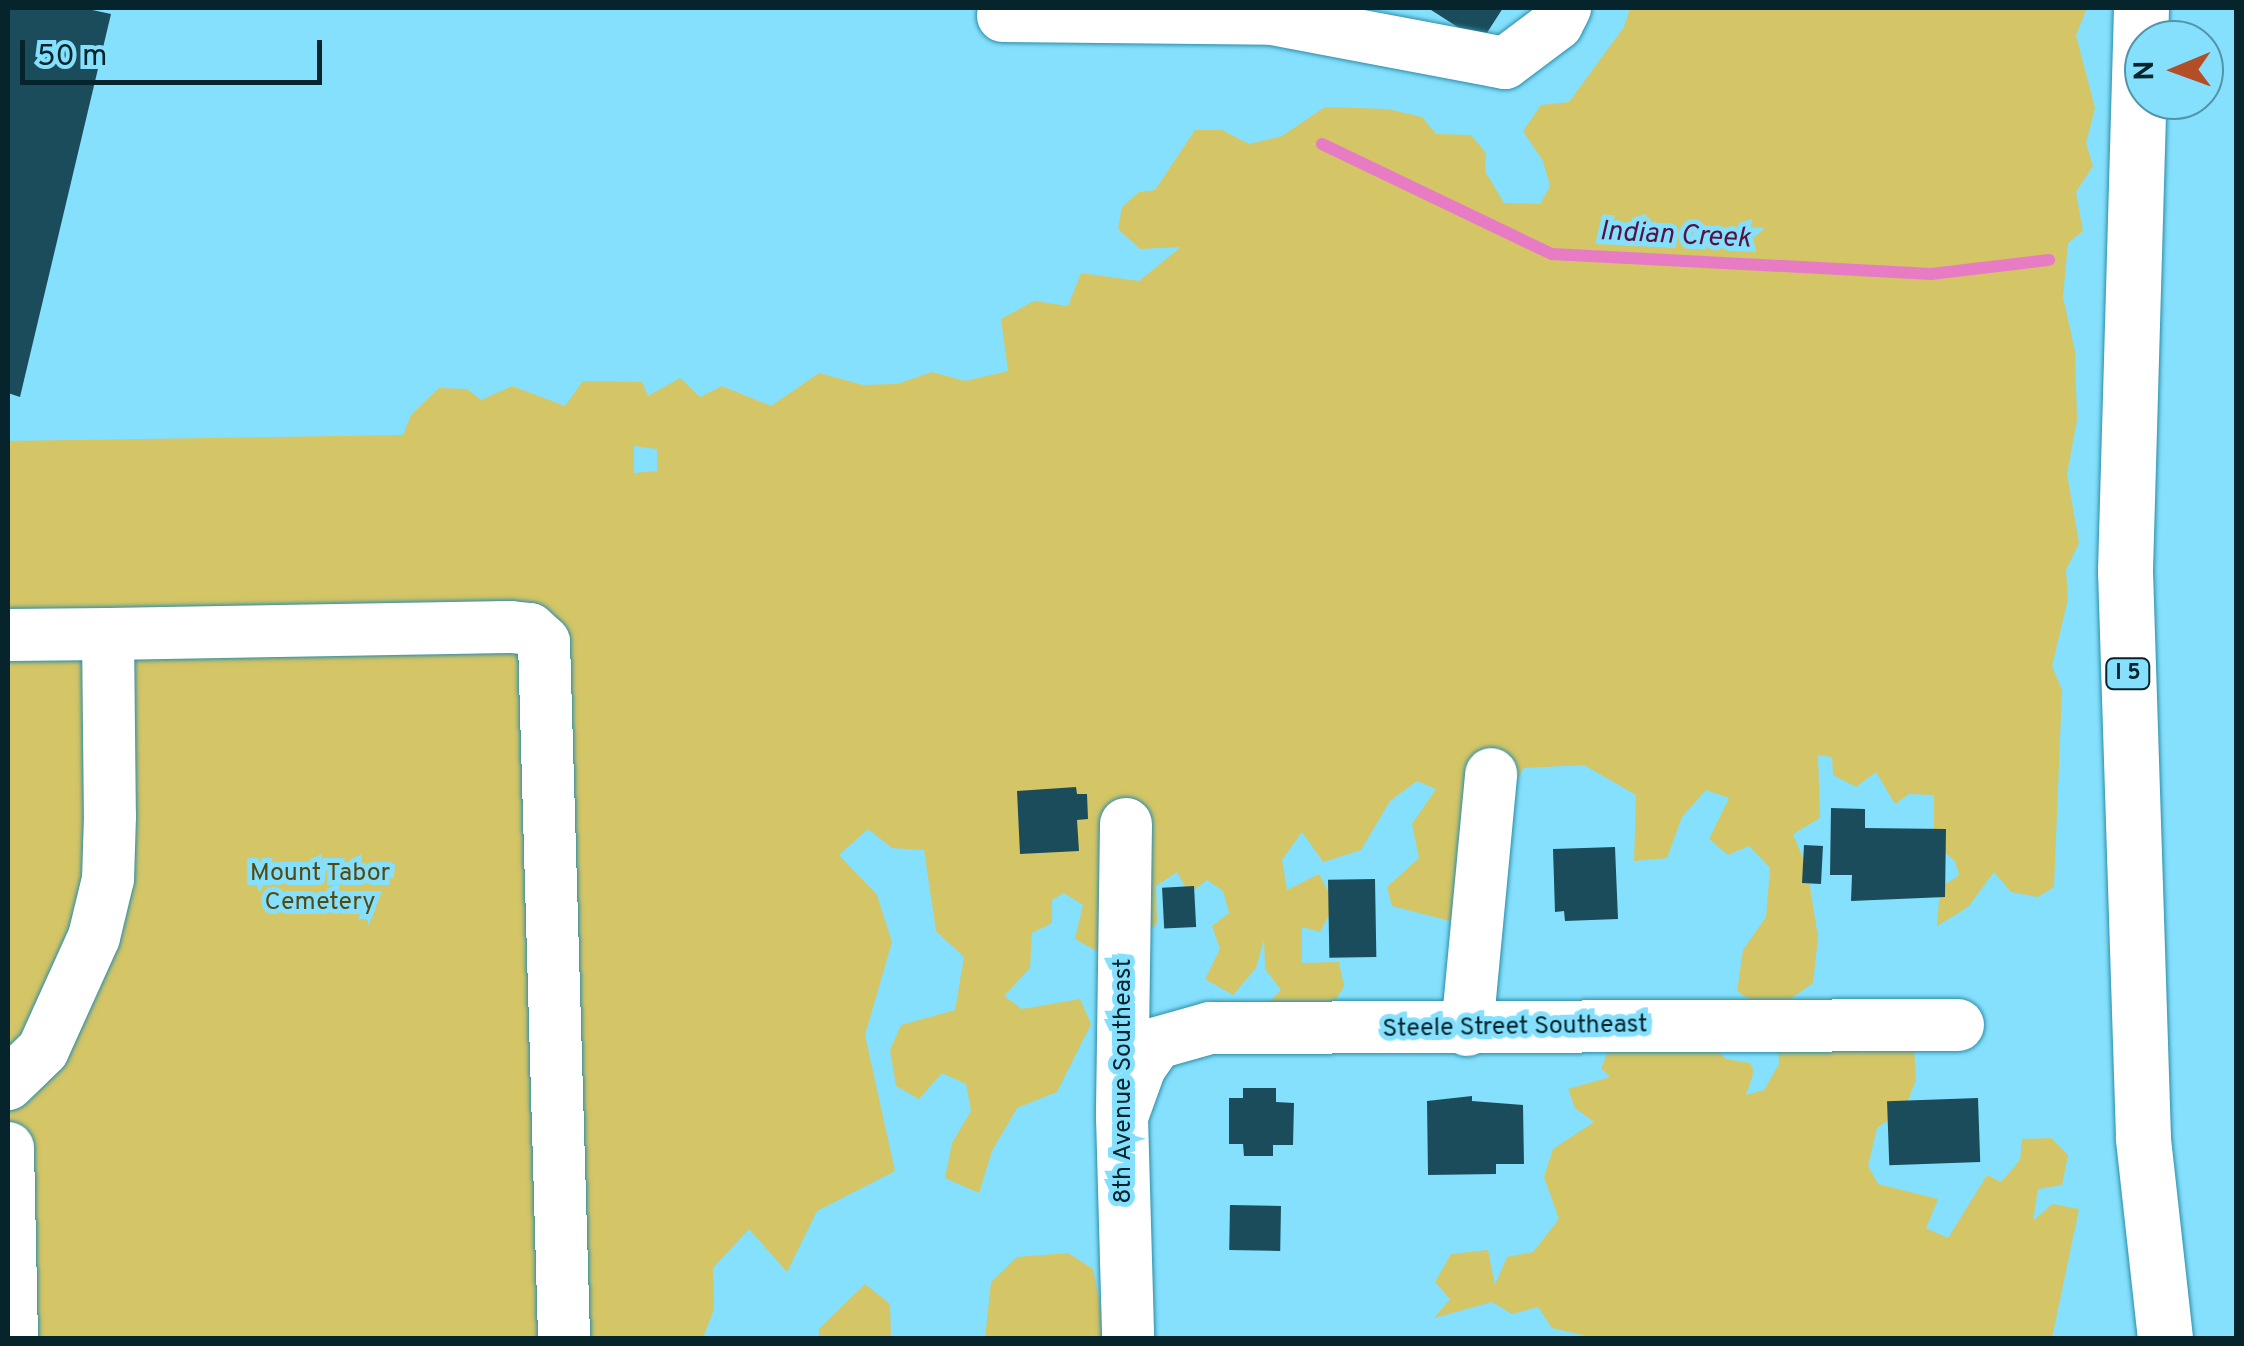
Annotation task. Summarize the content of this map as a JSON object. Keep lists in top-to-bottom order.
{
  "streets": {
    "highway": ["I 5"],
    "street": ["Steele Street Southeast", "8th Avenue Southeast"]
  },
  "crossings": [
    ["Steele Street Southeast", "8th Avenue Southeast"]
  ],
  "water": ["Indian Creek"],
  "parks": ["Mount Tabor Cemetery"],
  "scale_bar": "50 m",
  "north": "left"
}
